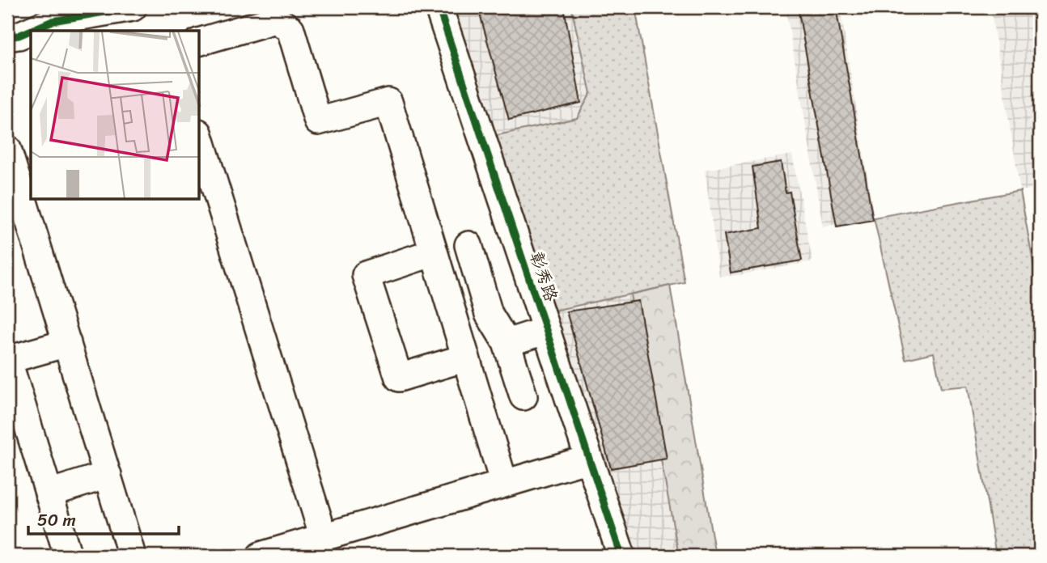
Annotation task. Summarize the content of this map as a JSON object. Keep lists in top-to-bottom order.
{
  "streets": {
    "street": ["彰秀路"]
  },
  "scale_bar": "50 m"
}
